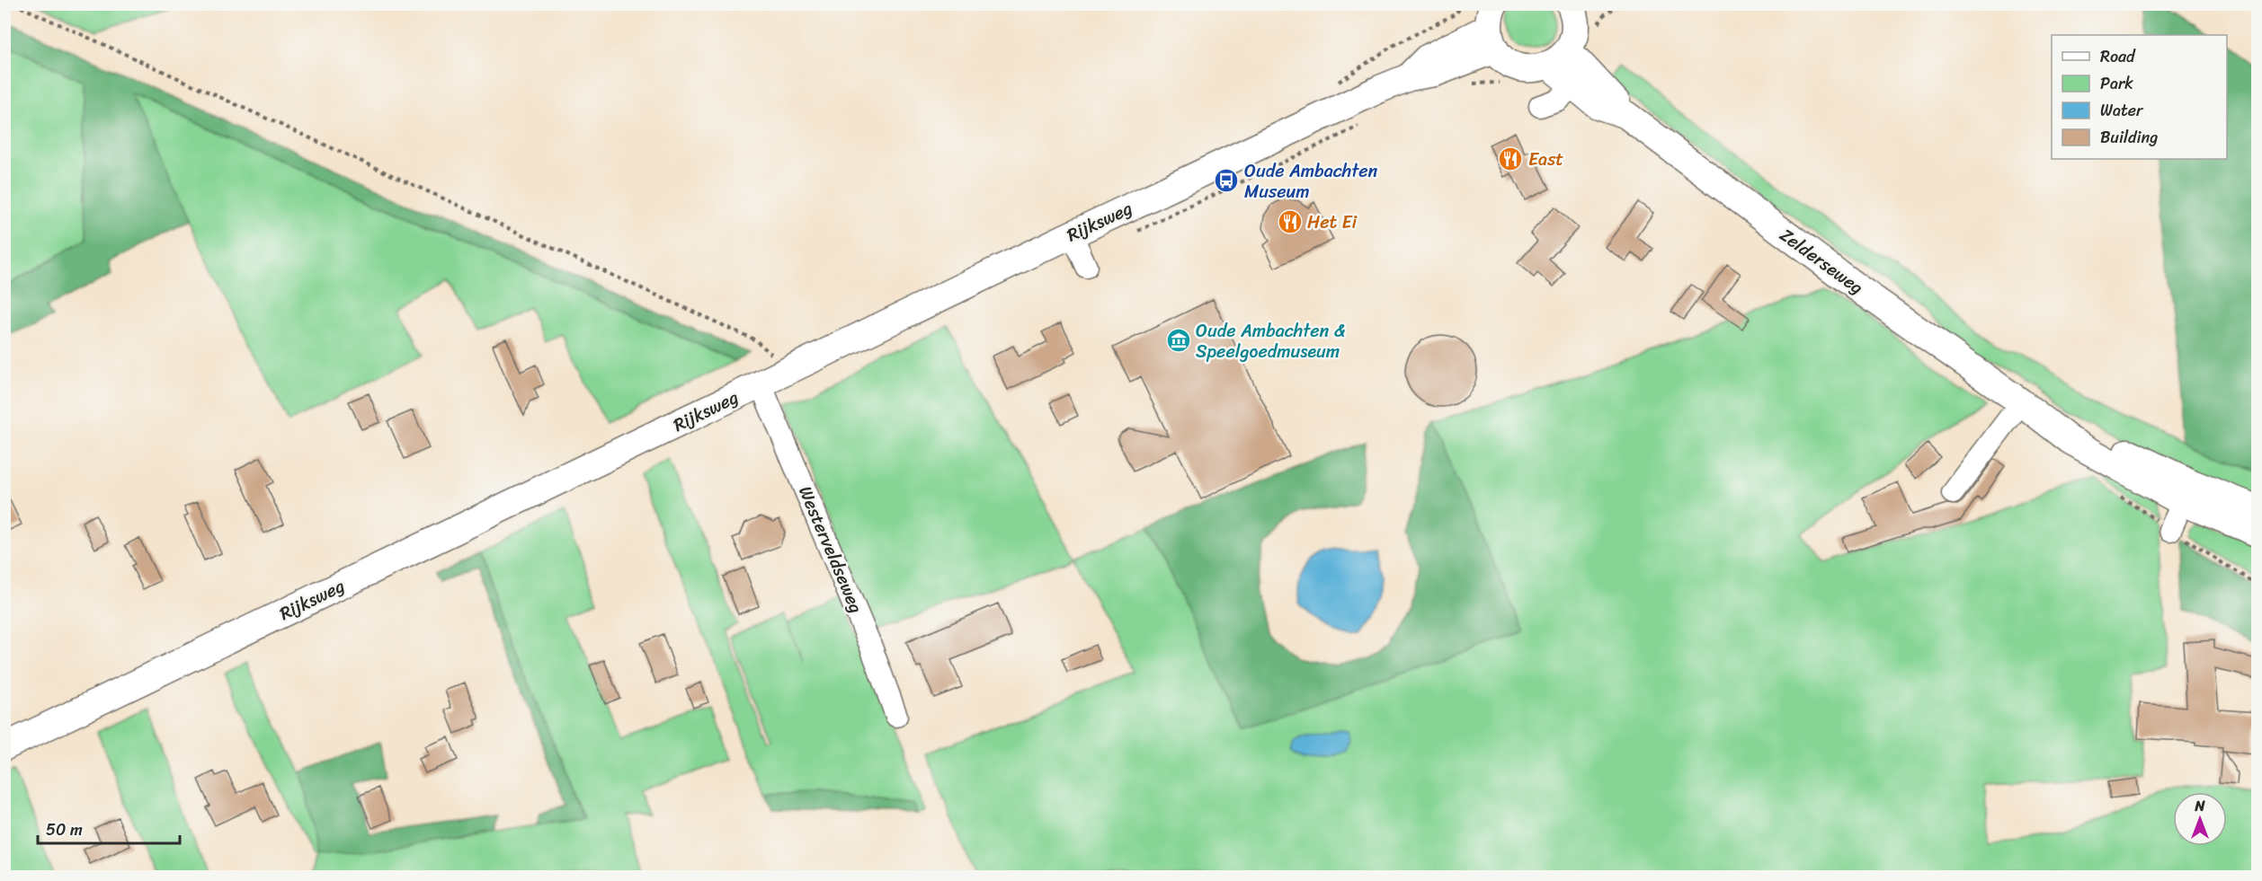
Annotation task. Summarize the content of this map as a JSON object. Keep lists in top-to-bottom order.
{
  "streets": {
    "main road": ["Rijksweg", "Zelderseweg"],
    "street": ["Westerveldseweg"]
  },
  "crossings": [
    ["Rijksweg", "Westerveldseweg"]
  ],
  "places": {
    "restaurant": ["East", "Het Ei"],
    "bus stop": ["Oude Ambachten Museum"],
    "museum": ["Oude Ambachten & Speelgoedmuseum"]
  },
  "legend": [
    "Road",
    "Park",
    "Water",
    "Building"
  ],
  "scale_bar": "50 m",
  "north": "top"
}
